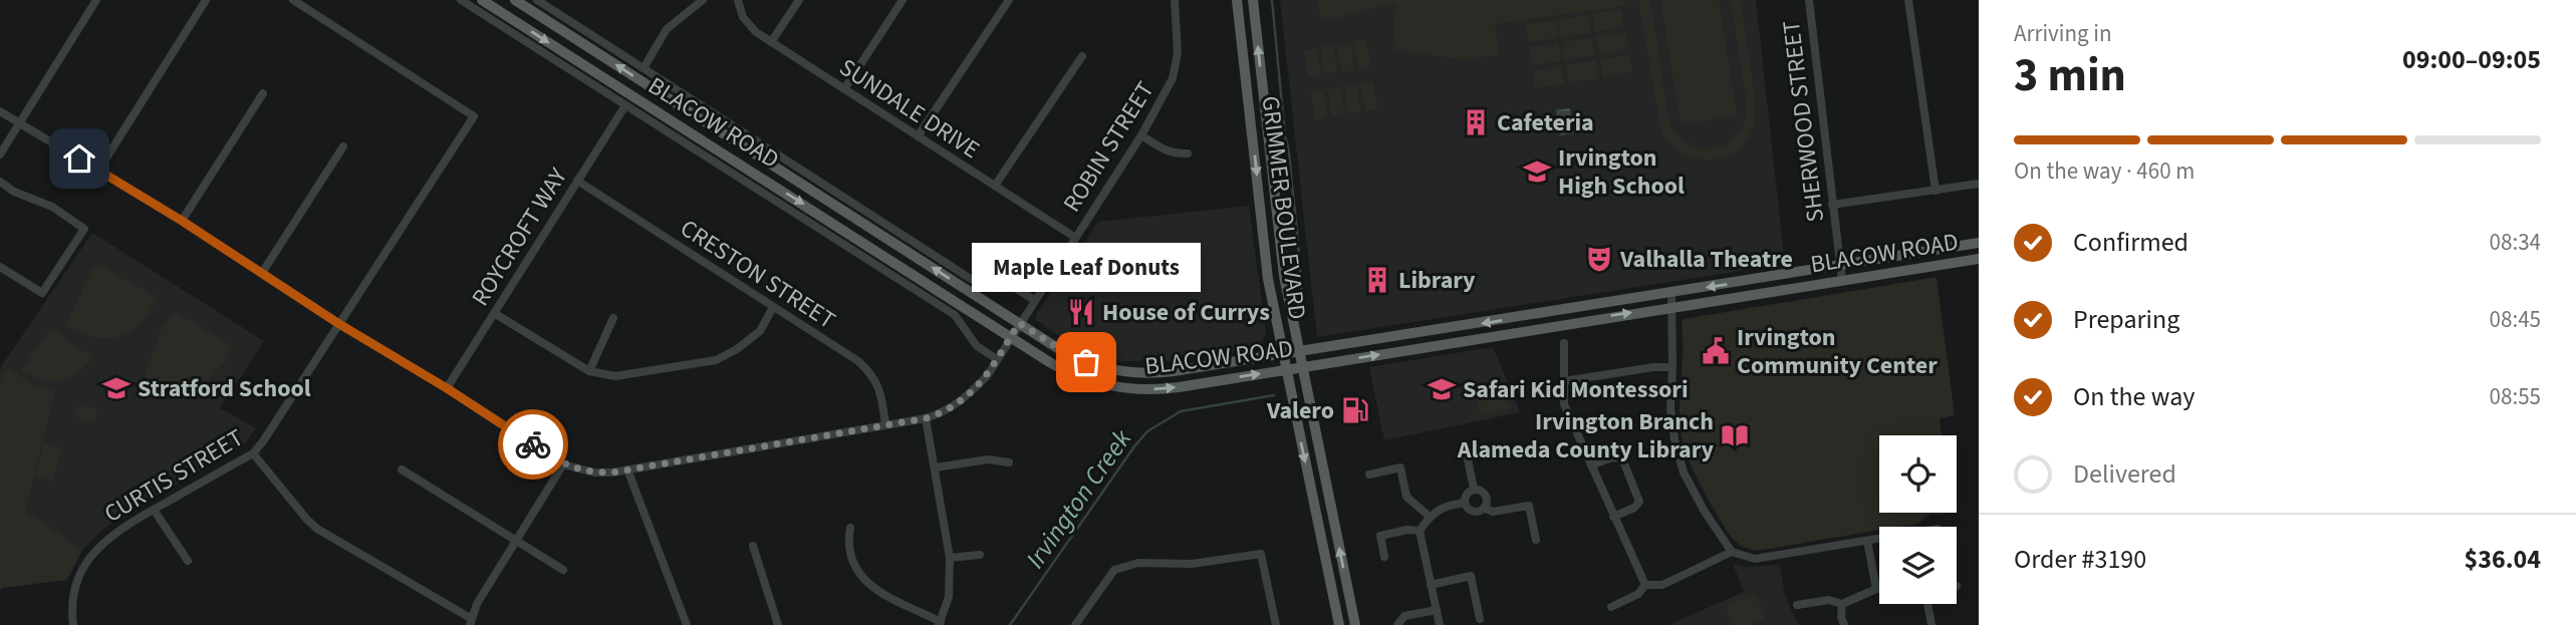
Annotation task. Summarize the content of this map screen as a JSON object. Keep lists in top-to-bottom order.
{
  "streets": {
    "main road": ["BLACOW ROAD", "GRIMMER BOULEVARD"],
    "street": [
      "SUNDALE DRIVE",
      "SHERWOOD STREET",
      "ROBIN STREET",
      "ROYCROFT WAY",
      "CRESTON STREET",
      "CURTIS STREET"
    ]
  },
  "crossings": [
    ["SUNDALE DRIVE", "ROBIN STREET"],
    ["SHERWOOD STREET", "BLACOW ROAD"],
    ["BLACOW ROAD", "ROBIN STREET"],
    ["BLACOW ROAD", "GRIMMER BOULEVARD"],
    ["BLACOW ROAD", "ROYCROFT WAY"],
    ["ROBIN STREET", "CRESTON STREET"],
    ["ROYCROFT WAY", "CRESTON STREET"]
  ],
  "water": ["Irvington Creek"],
  "places": {
    "building": ["Cafeteria", "Library"],
    "school or university": ["Irvington High School", "Stratford School", "Safari Kid Montessori"],
    "theatre": ["Valhalla Theatre"],
    "restaurant": ["House of Currys"],
    "public building": ["Irvington Community Center"],
    "other": ["Maple Leaf Donuts"],
    "fuel station": ["Valero"],
    "library": ["Irvington Branch Alameda County Library"]
  },
  "page": {
    "heading": ["3 min", "Arriving in", "09:00–09:05"],
    "panel": ["Order #3190", "$36.04"],
    "bar": "On the way · 460 m",
    "list": [
      ["Confirmed", "08:34"],
      ["Preparing", "08:45"],
      ["On the way", "08:55"],
      "Delivered"
    ],
    "bubble": "Maple Leaf Donuts"
  }
}
